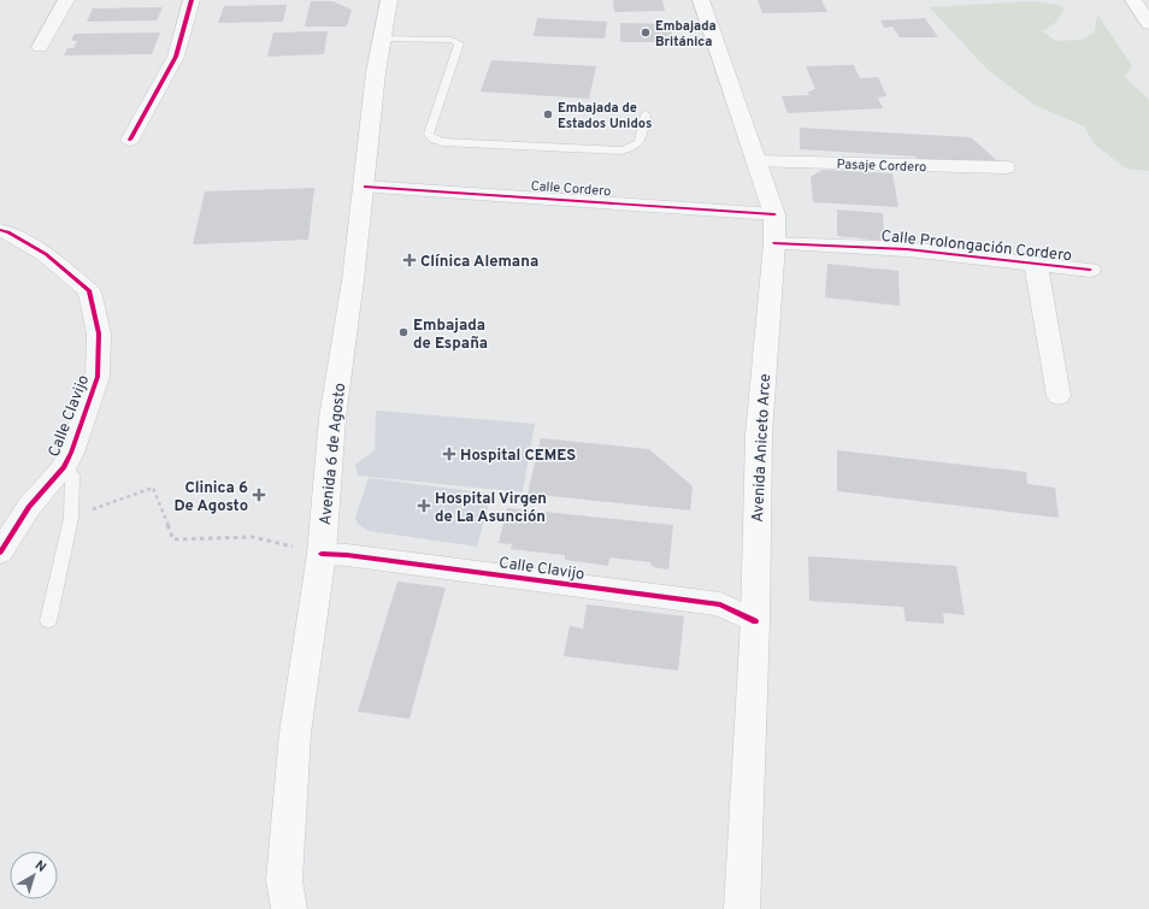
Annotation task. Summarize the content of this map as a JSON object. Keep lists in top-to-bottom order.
{
  "streets": {
    "main road": ["Avenida Aniceto Arce", "Avenida 6 de Agosto"],
    "street": [
      "Pasaje Cordero",
      "Calle Cordero",
      "Calle Prolongación Cordero",
      "Calle Clavijo"
    ]
  },
  "crossings": [
    ["Pasaje Cordero", "Avenida Aniceto Arce"],
    ["Calle Cordero", "Avenida Aniceto Arce"],
    ["Calle Cordero", "Avenida 6 de Agosto"],
    ["Calle Prolongación Cordero", "Avenida Aniceto Arce"],
    ["Calle Clavijo", "Avenida Aniceto Arce"],
    ["Calle Clavijo", "Avenida 6 de Agosto"]
  ],
  "places": {
    "other": ["Embajada Británica", "Embajada de Estados Unidos", "Embajada de España"],
    "health": [
      "Clínica Alemana",
      "Hospital CEMES",
      "Clinica 6 De Agosto",
      "Hospital Virgen de La Asunción"
    ]
  },
  "north": "top right"
}
